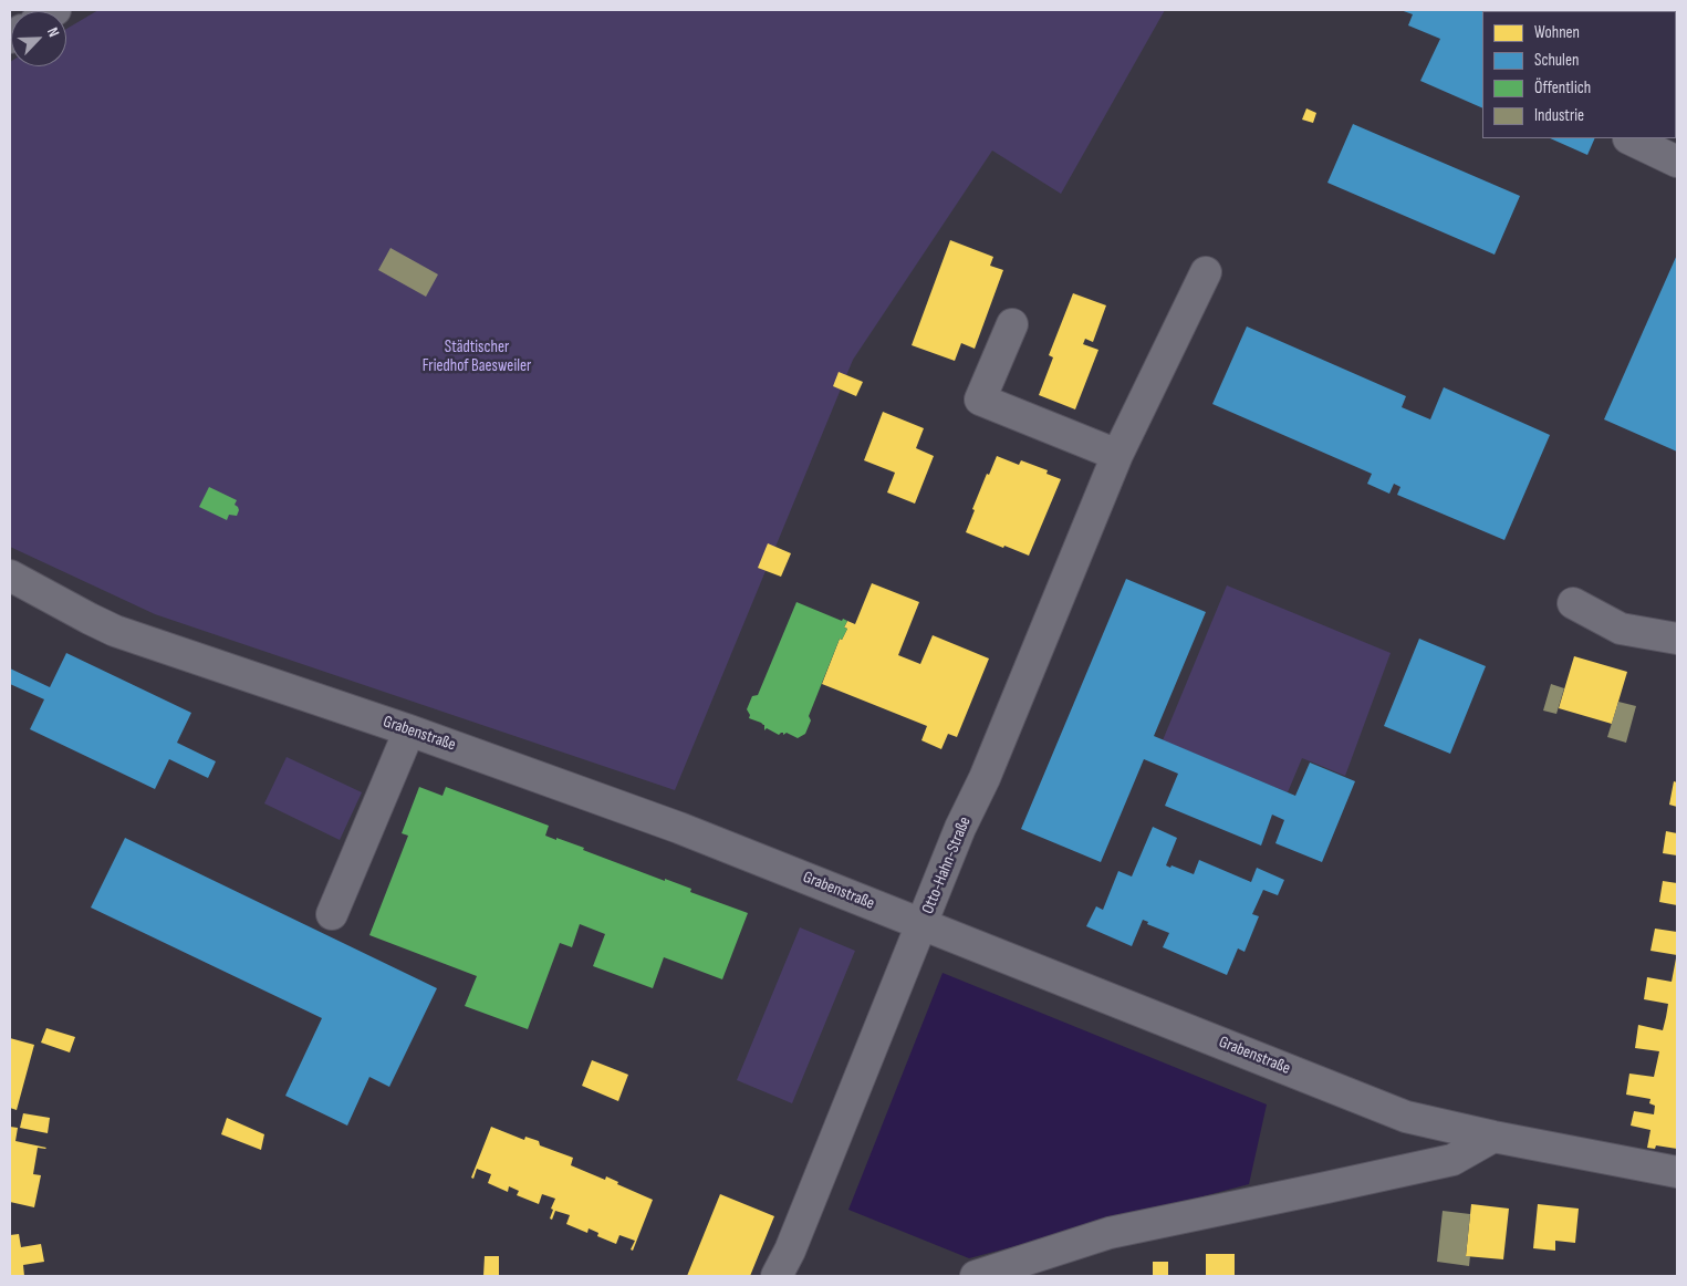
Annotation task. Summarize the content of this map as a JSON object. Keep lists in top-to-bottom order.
{
  "streets": {
    "street": ["Grabenstraße", "Otto-Hahn-Straße"]
  },
  "crossings": [
    ["Grabenstraße", "Otto-Hahn-Straße"]
  ],
  "parks": ["Städtischer Friedhof Baesweiler"],
  "legend": [
    "Wohnen",
    "Schulen",
    "Öffentlich",
    "Industrie"
  ],
  "north": "top right"
}
